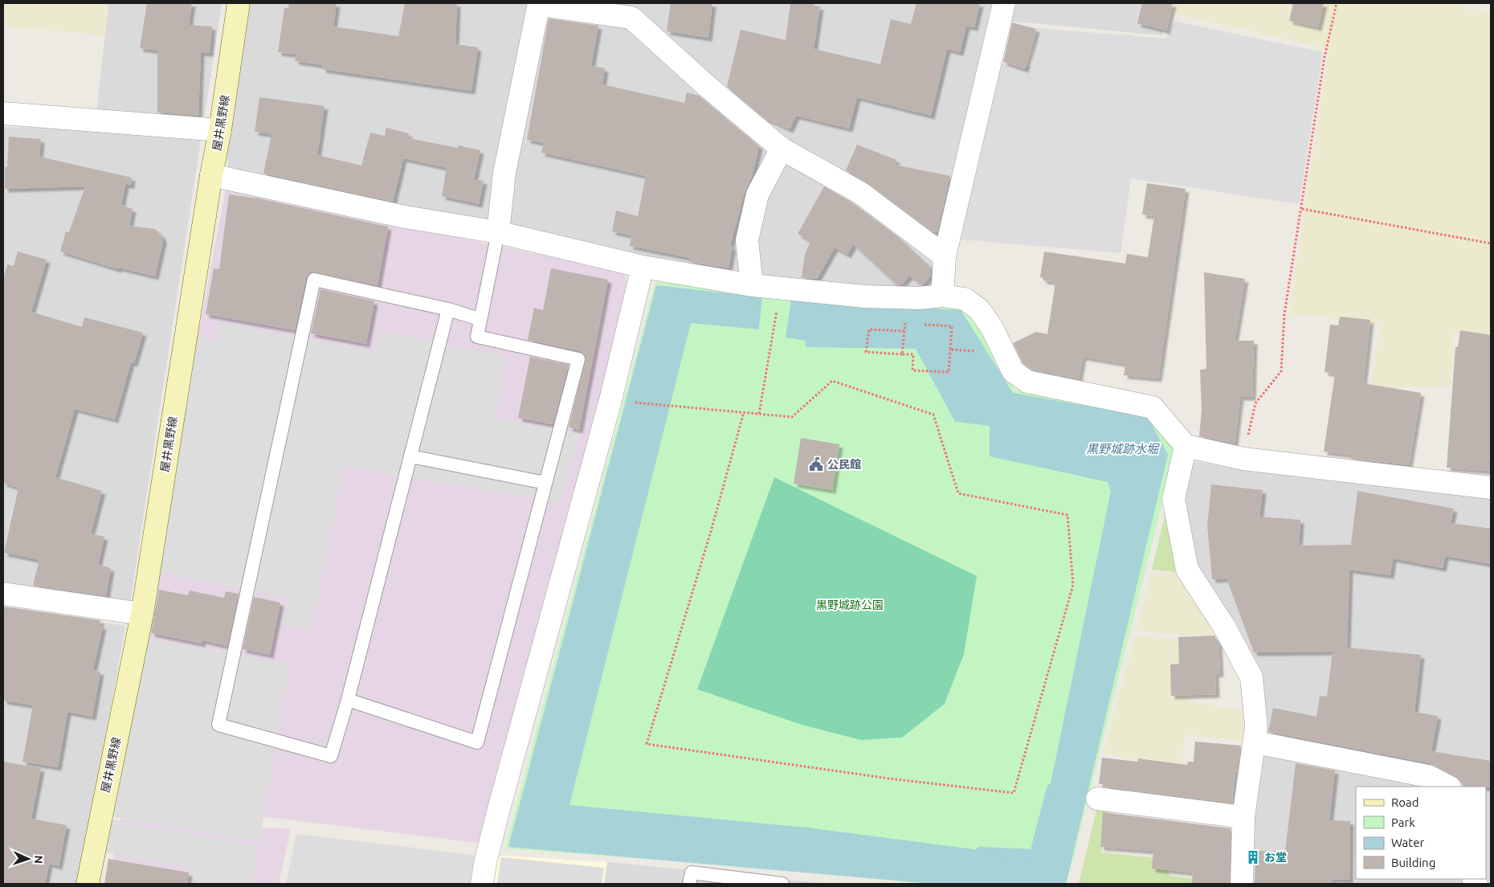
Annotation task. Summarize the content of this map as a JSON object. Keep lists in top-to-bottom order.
{
  "streets": {
    "main road": ["屋井黒野線"]
  },
  "water": ["黒野城跡水堀"],
  "parks": ["黒野城跡公園"],
  "places": {
    "public building": ["公民館"],
    "building": ["お堂"]
  },
  "legend": [
    "Road",
    "Park",
    "Water",
    "Building"
  ],
  "north": "right"
}
